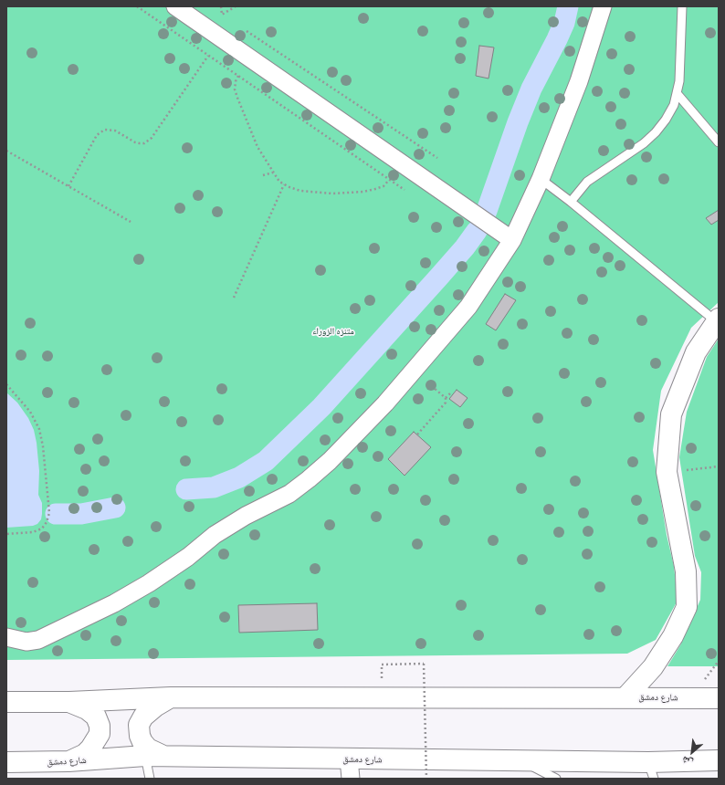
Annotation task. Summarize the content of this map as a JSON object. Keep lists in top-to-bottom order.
{
  "streets": {
    "main road": ["شارع دمشق"]
  },
  "parks": ["متنزه الزوراء"],
  "north": "bottom left"
}
